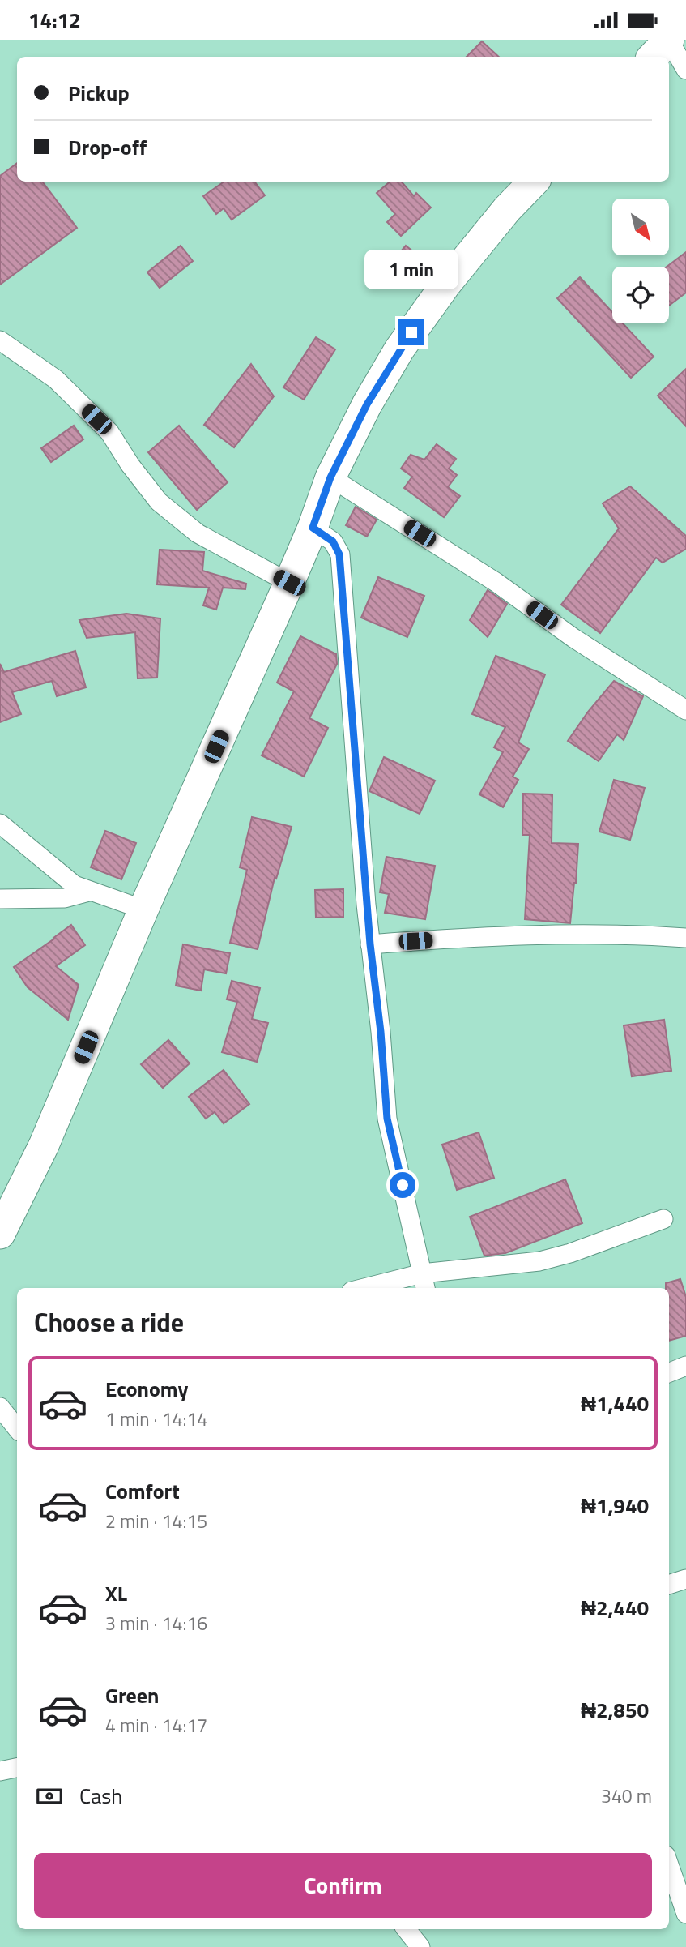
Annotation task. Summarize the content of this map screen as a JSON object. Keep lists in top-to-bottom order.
{
  "north": "bottom right",
  "page": {
    "status": "14:12",
    "banner": ["Pickup", "Drop-off"],
    "bubble": "1 min",
    "heading": "Choose a ride",
    "list": [
      {
        "name": "Economy",
        "note": "1 min · 14:14",
        "value": "₦1,440"
      },
      {
        "name": "Comfort",
        "note": "2 min · 14:15",
        "value": "₦1,940"
      },
      {
        "name": "XL",
        "note": "3 min · 14:16",
        "value": "₦2,440"
      },
      {
        "name": "Green",
        "note": "4 min · 14:17",
        "value": "₦2,850"
      }
    ],
    "pay": ["Cash", "340 m"],
    "buttons": "Confirm"
  }
}
